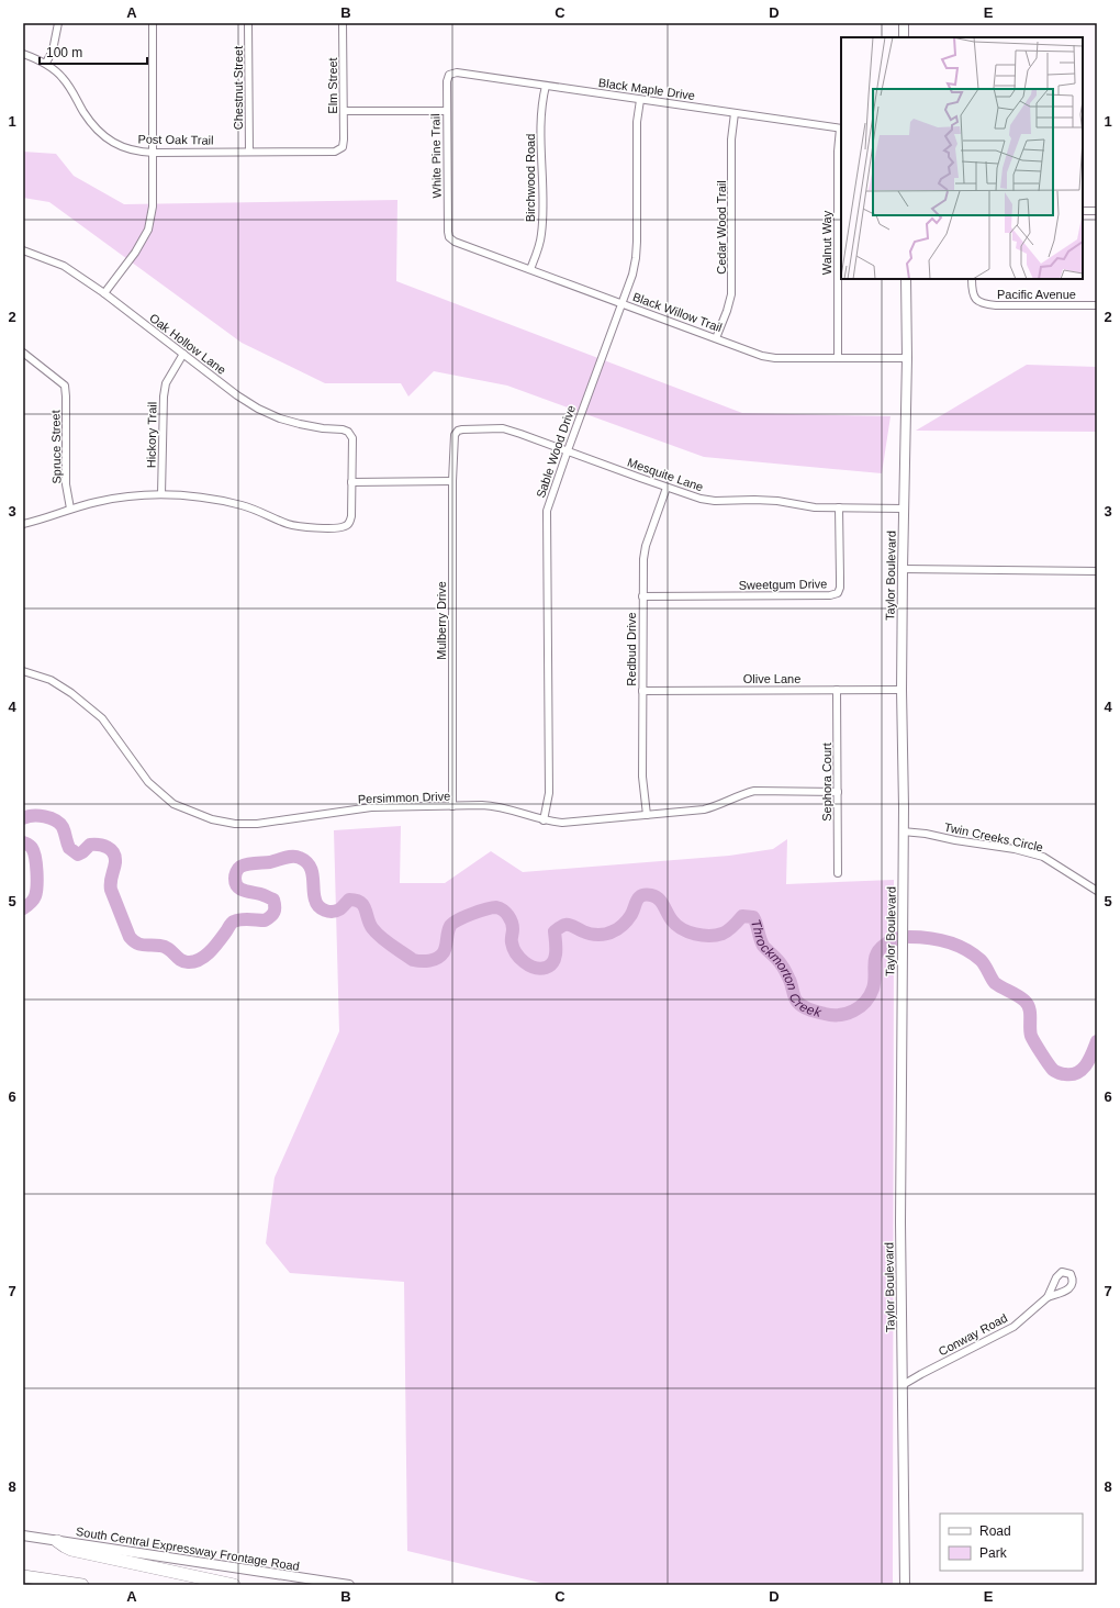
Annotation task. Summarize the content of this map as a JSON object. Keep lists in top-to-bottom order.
{
  "streets": {
    "street": [
      "Elm Street",
      "Chestnut Street",
      "Black Maple Drive",
      "Post Oak Trail",
      "White Pine Trail",
      "Birchwood Road",
      "Cedar Wood Trail",
      "Walnut Way",
      "Pacific Avenue",
      "Black Willow Trail",
      "Oak Hollow Lane",
      "Hickory Trail",
      "Spruce Street",
      "Sable Wood Drive",
      "Mesquite Lane",
      "Taylor Boulevard",
      "Sweetgum Drive",
      "Mulberry Drive",
      "Redbud Drive",
      "Olive Lane",
      "Sephora Court",
      "Persimmon Drive",
      "Twin Creeks Circle",
      "Conway Road",
      "South Central Expressway Frontage Road"
    ]
  },
  "crossings": [
    ["Elm Street", "Post Oak Trail"],
    ["Chestnut Street", "Post Oak Trail"],
    ["Black Maple Drive", "White Pine Trail"],
    ["Black Maple Drive", "Birchwood Road"],
    ["Black Maple Drive", "Cedar Wood Trail"],
    ["Black Maple Drive", "Walnut Way"],
    ["Black Maple Drive", "Sable Wood Drive"],
    ["White Pine Trail", "Black Willow Trail"],
    ["Birchwood Road", "Black Willow Trail"],
    ["Cedar Wood Trail", "Black Willow Trail"],
    ["Walnut Way", "Black Willow Trail"],
    ["Black Willow Trail", "Sable Wood Drive"],
    ["Black Willow Trail", "Taylor Boulevard"],
    ["Oak Hollow Lane", "Hickory Trail"],
    ["Sable Wood Drive", "Mesquite Lane"],
    ["Sable Wood Drive", "Persimmon Drive"],
    ["Mesquite Lane", "Taylor Boulevard"],
    ["Mesquite Lane", "Sweetgum Drive"],
    ["Mesquite Lane", "Mulberry Drive"],
    ["Mesquite Lane", "Redbud Drive"],
    ["Taylor Boulevard", "Olive Lane"],
    ["Taylor Boulevard", "Twin Creeks Circle"],
    ["Taylor Boulevard", "Conway Road"],
    ["Sweetgum Drive", "Redbud Drive"],
    ["Mulberry Drive", "Persimmon Drive"],
    ["Redbud Drive", "Olive Lane"],
    ["Redbud Drive", "Persimmon Drive"],
    ["Olive Lane", "Sephora Court"],
    ["Sephora Court", "Persimmon Drive"]
  ],
  "water": ["Throckmorton Creek"],
  "legend": ["Road", "Park"],
  "scale_bar": "100 m",
  "grid": {
    "columns": [
      "A",
      "B",
      "C",
      "D",
      "E"
    ],
    "rows": [
      "1",
      "2",
      "3",
      "4",
      "5",
      "6",
      "7",
      "8"
    ]
  }
}
